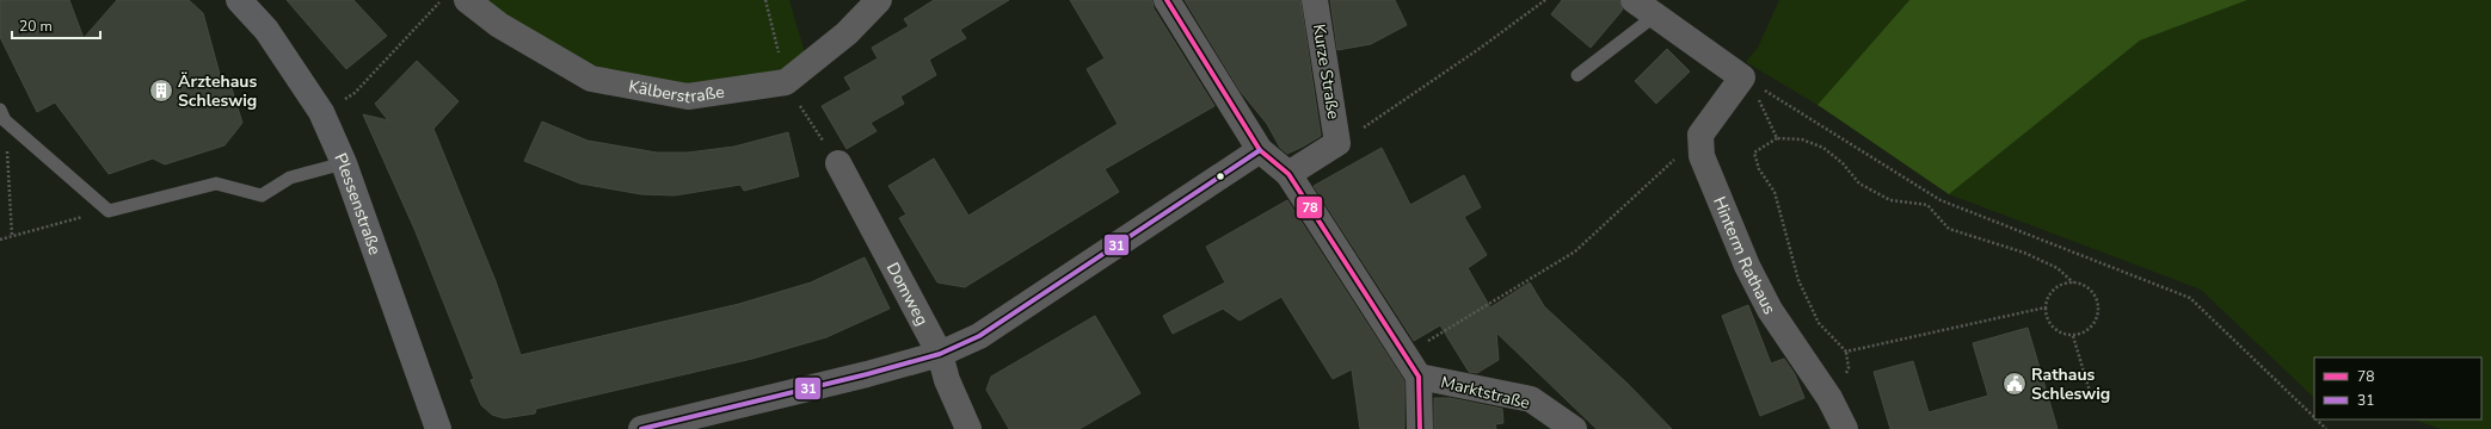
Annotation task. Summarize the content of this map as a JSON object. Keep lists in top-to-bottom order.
{
  "streets": {
    "street": [
      "Kurze Straße",
      "Kälberstraße",
      "Plessenstraße",
      "Hinterm Rathaus",
      "Domweg",
      "Marktstraße"
    ]
  },
  "places": {
    "building": ["Ärztehaus Schleswig"],
    "public building": ["Rathaus Schleswig"]
  },
  "lines": ["transit line 78", "transit line 31"],
  "legend": ["78", "31"],
  "scale_bar": "20 m"
}
